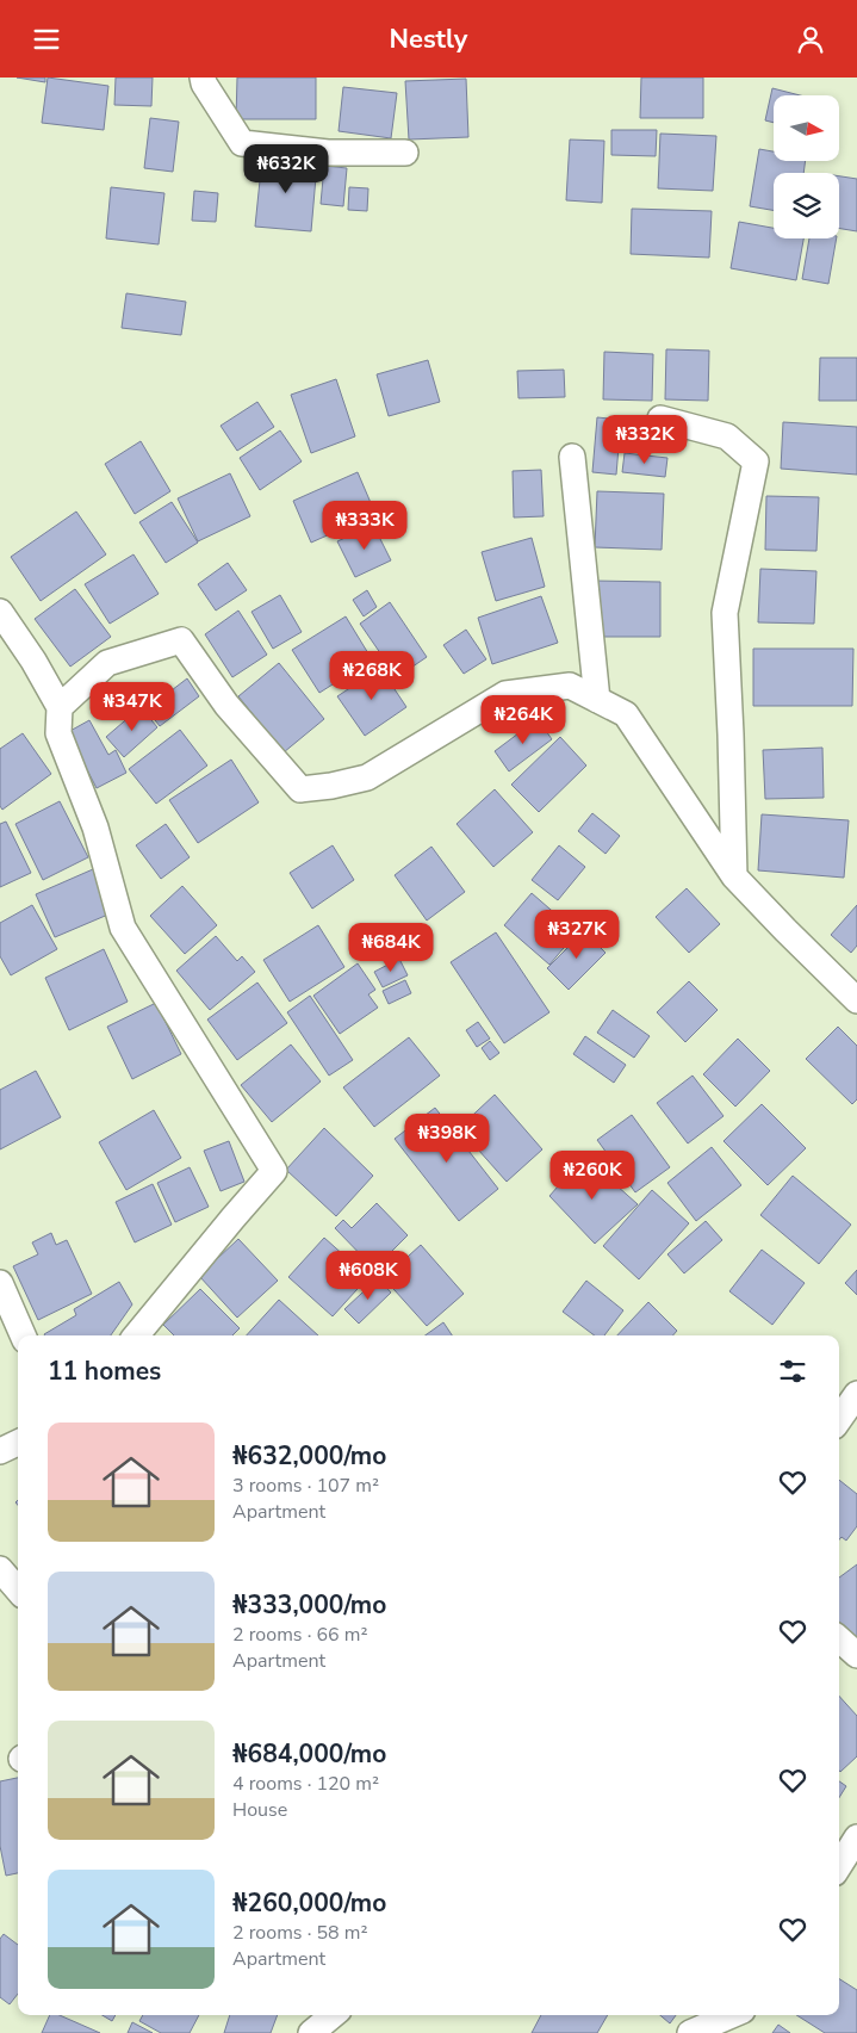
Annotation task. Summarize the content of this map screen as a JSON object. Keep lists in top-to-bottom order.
{
  "north": "right",
  "page": {
    "header": "Nestly",
    "price": [
      "₦632K",
      "₦332K",
      "₦333K",
      "₦268K",
      "₦347K",
      "₦264K",
      "₦327K",
      "₦684K",
      "₦398K",
      "₦260K",
      "₦608K"
    ],
    "heading": "11 homes",
    "list": [
      {
        "name": "₦632,000/mo",
        "note": "3 rooms · 107 m² · Apartment"
      },
      {
        "name": "₦333,000/mo",
        "note": "2 rooms · 66 m² · Apartment"
      },
      {
        "name": "₦684,000/mo",
        "note": "4 rooms · 120 m² · House"
      },
      {
        "name": "₦260,000/mo",
        "note": "2 rooms · 58 m² · Apartment"
      }
    ]
  }
}
